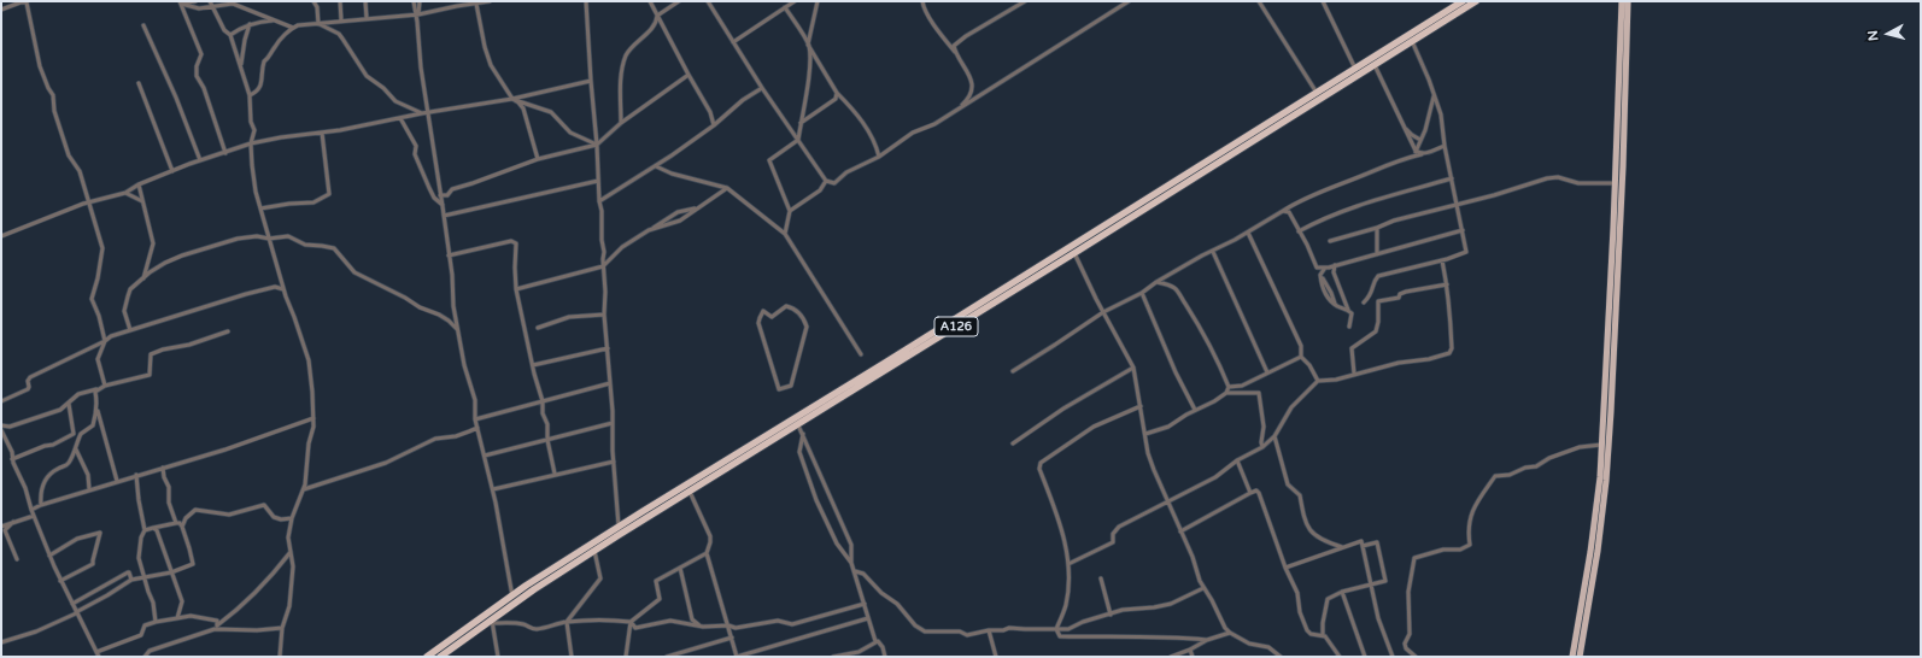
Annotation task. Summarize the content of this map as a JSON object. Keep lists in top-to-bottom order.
{
  "streets": {
    "highway": ["A126"]
  },
  "north": "left"
}
